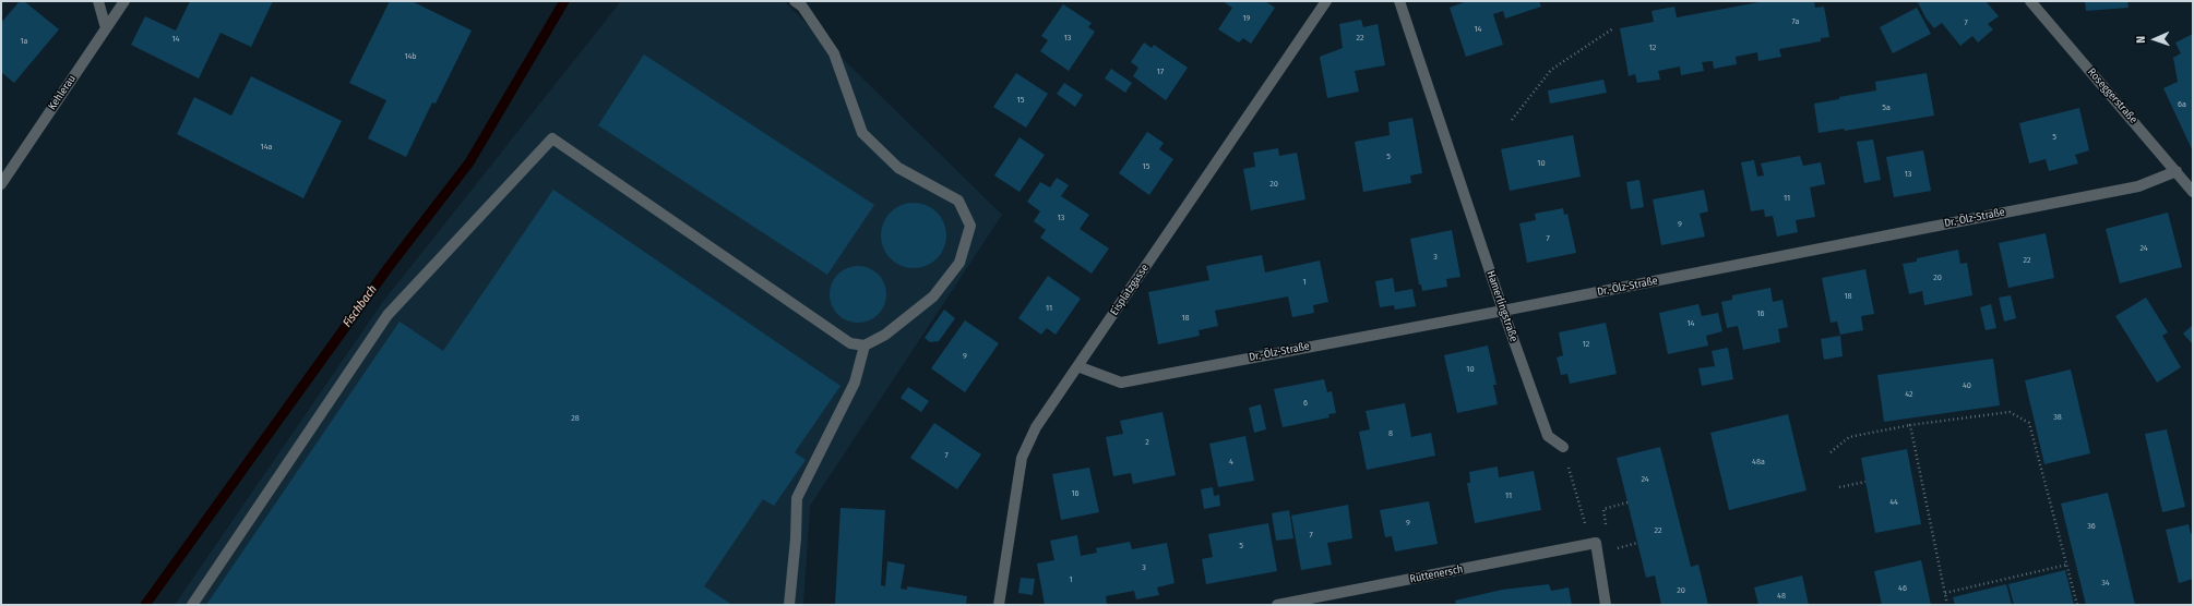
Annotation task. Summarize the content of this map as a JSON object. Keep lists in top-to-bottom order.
{
  "streets": {
    "street": [
      "Kehlerau",
      "Roseggerstraße",
      "Dr.-Ölz-Straße",
      "Eisplatzgasse",
      "Hamerlingstraße",
      "Rüttenersch"
    ]
  },
  "crossings": [
    ["Roseggerstraße", "Dr.-Ölz-Straße"],
    ["Dr.-Ölz-Straße", "Eisplatzgasse"],
    ["Dr.-Ölz-Straße", "Hamerlingstraße"]
  ],
  "water": ["Fischbach"],
  "house_numbers": [
    "19",
    "7a",
    "7",
    "14",
    "13",
    "22",
    "14",
    "1a",
    "12",
    "14b",
    "17",
    "15",
    "6a",
    "5a",
    "5",
    "14a",
    "5",
    "10",
    "15",
    "13",
    "20",
    "11",
    "13",
    "9",
    "7",
    "24",
    "3",
    "22",
    "20",
    "1",
    "18",
    "11",
    "16",
    "18",
    "14",
    "12",
    "9",
    "10",
    "40",
    "42",
    "6",
    "38",
    "28",
    "8",
    "2",
    "7",
    "4",
    "48a",
    "24",
    "16",
    "11",
    "44",
    "9",
    "36",
    "22",
    "7",
    "5",
    "3",
    "1",
    "34",
    "46",
    "20",
    "48"
  ],
  "north": "left"
}
